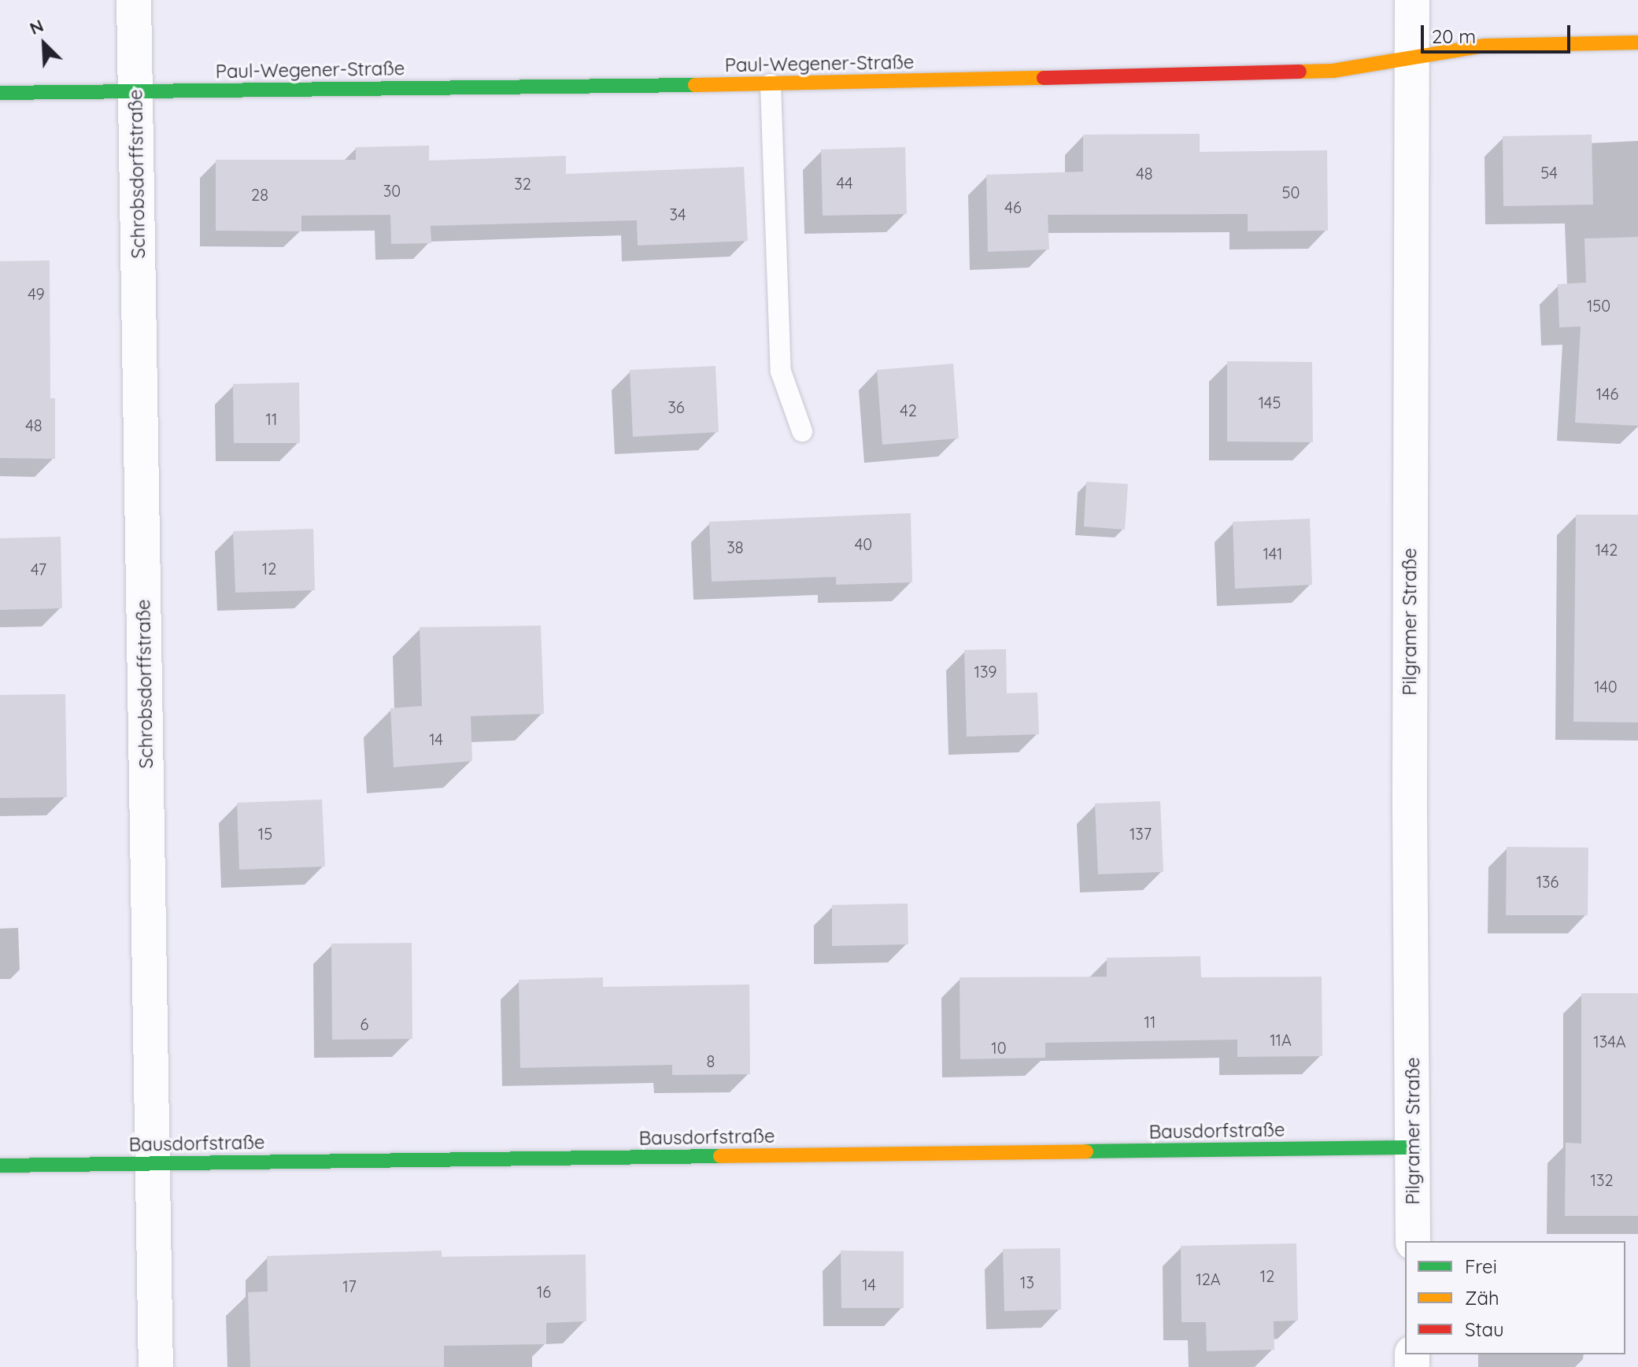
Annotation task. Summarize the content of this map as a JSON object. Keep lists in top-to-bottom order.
{
  "streets": {
    "street": [
      "Paul-Wegener-Straße",
      "Schrobsdorffstraße",
      "Pilgramer Straße",
      "Bausdorfstraße"
    ]
  },
  "crossings": [
    ["Paul-Wegener-Straße", "Schrobsdorffstraße"],
    ["Paul-Wegener-Straße", "Pilgramer Straße"],
    ["Schrobsdorffstraße", "Bausdorfstraße"],
    ["Pilgramer Straße", "Bausdorfstraße"]
  ],
  "house_numbers": [
    "54",
    "48",
    "44",
    "32",
    "30",
    "50",
    "28",
    "46",
    "34",
    "49",
    "150",
    "146",
    "145",
    "36",
    "42",
    "11",
    "48",
    "40",
    "38",
    "142",
    "141",
    "12",
    "47",
    "139",
    "140",
    "14",
    "15",
    "137",
    "136",
    "11",
    "6",
    "11A",
    "134A",
    "10",
    "8",
    "132",
    "12",
    "12A",
    "13",
    "14",
    "17",
    "16"
  ],
  "legend": ["Frei", "Zäh", "Stau"],
  "scale_bar": "20 m",
  "north": "top left"
}
